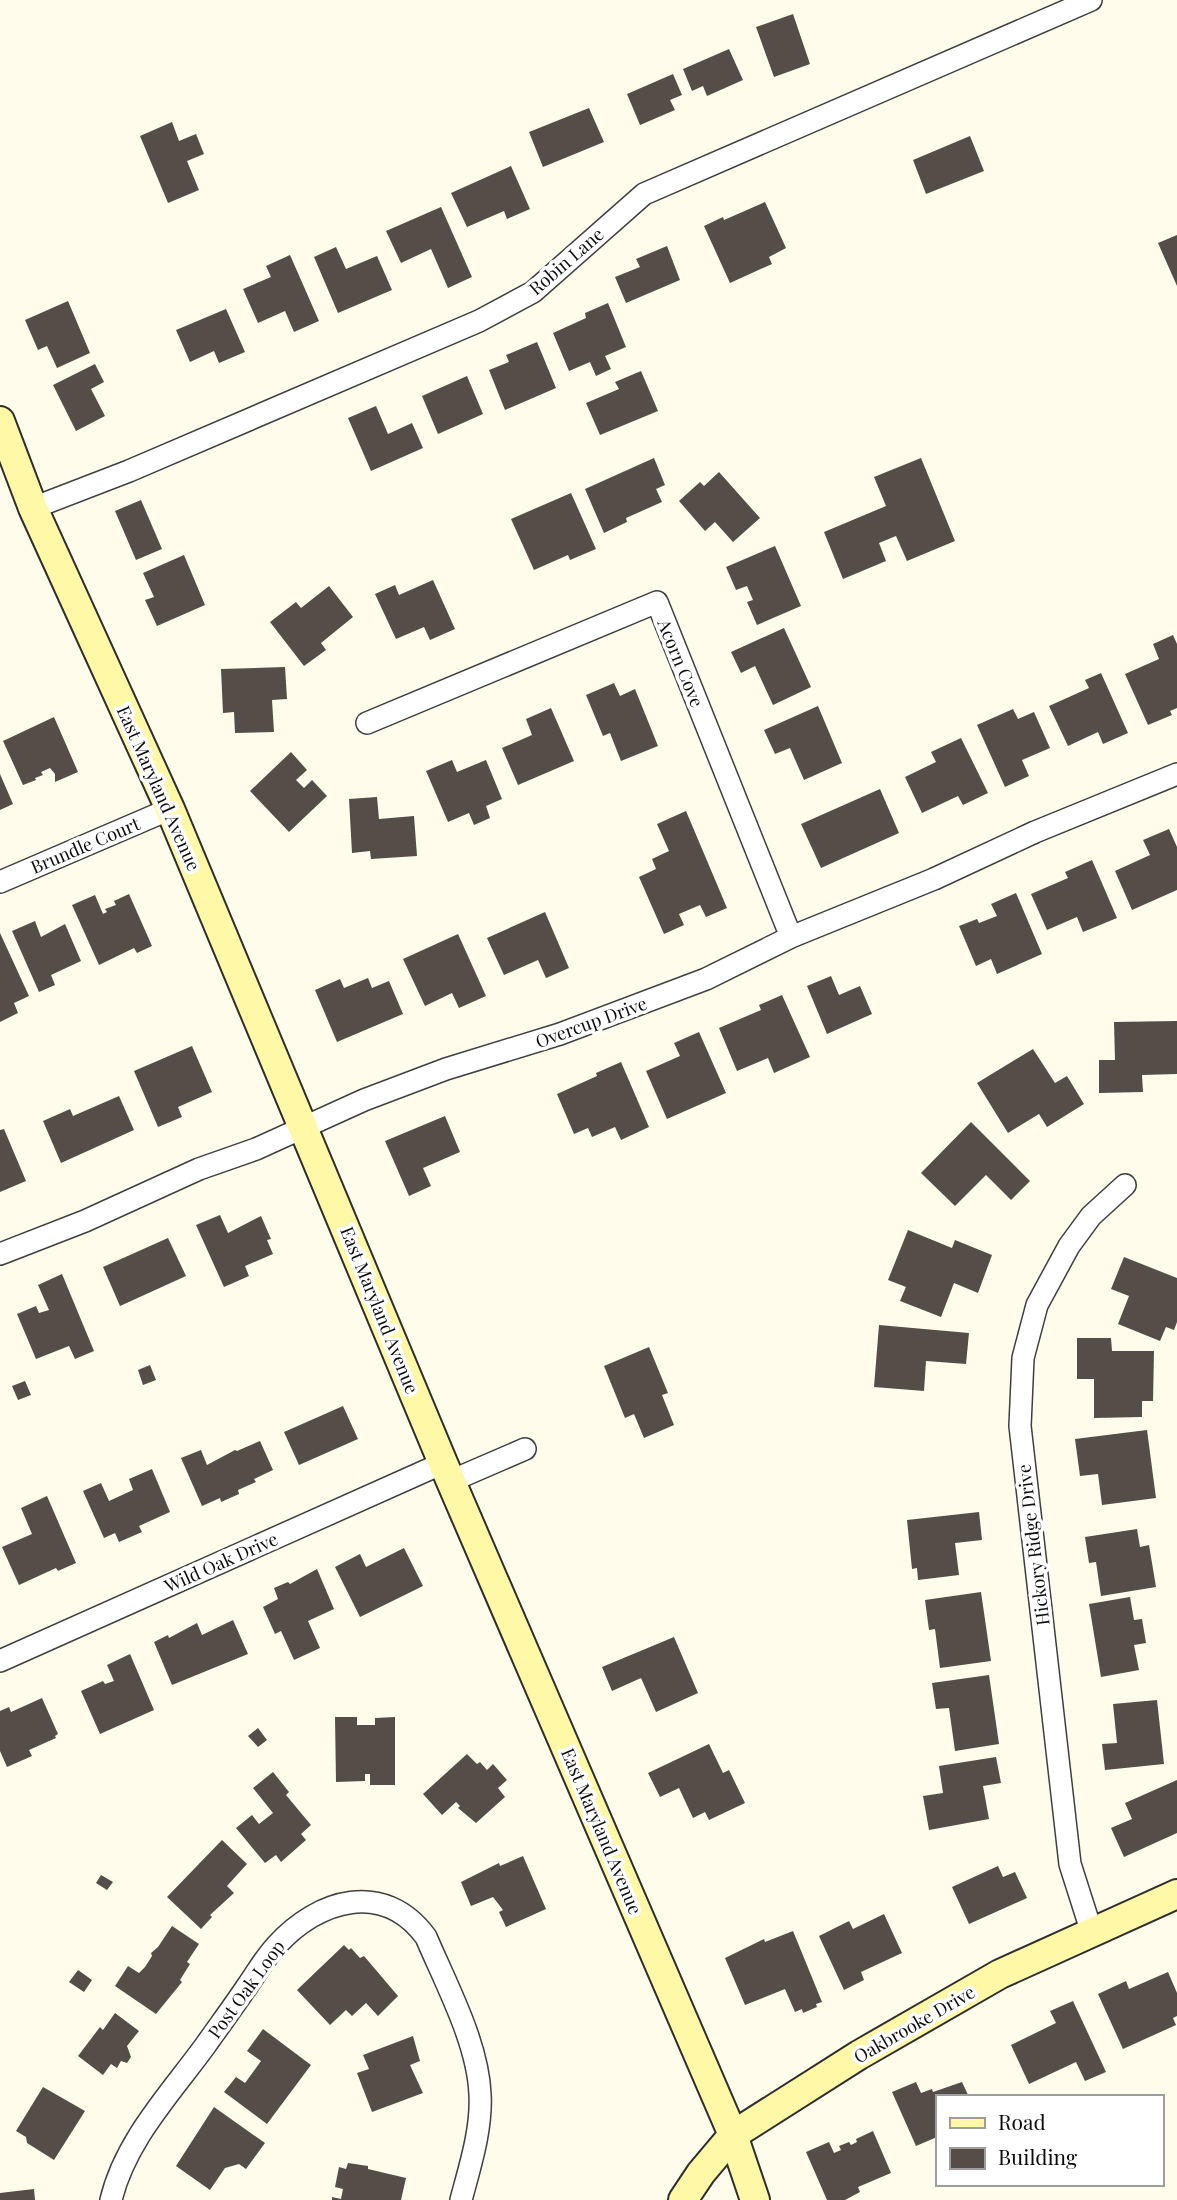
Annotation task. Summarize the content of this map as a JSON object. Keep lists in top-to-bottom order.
{
  "streets": {
    "street": [
      "Robin Lane",
      "Acorn Cove",
      "East Maryland Avenue",
      "Brundle Court",
      "Overcup Drive",
      "Hickory Ridge Drive",
      "Wild Oak Drive",
      "Post Oak Loop",
      "Oakbrooke Drive"
    ]
  },
  "crossings": [
    ["Robin Lane", "East Maryland Avenue"],
    ["Acorn Cove", "Overcup Drive"],
    ["East Maryland Avenue", "Brundle Court"],
    ["East Maryland Avenue", "Overcup Drive"],
    ["East Maryland Avenue", "Wild Oak Drive"],
    ["East Maryland Avenue", "Oakbrooke Drive"],
    ["Hickory Ridge Drive", "Oakbrooke Drive"]
  ],
  "legend": ["Road", "Building"]
}
